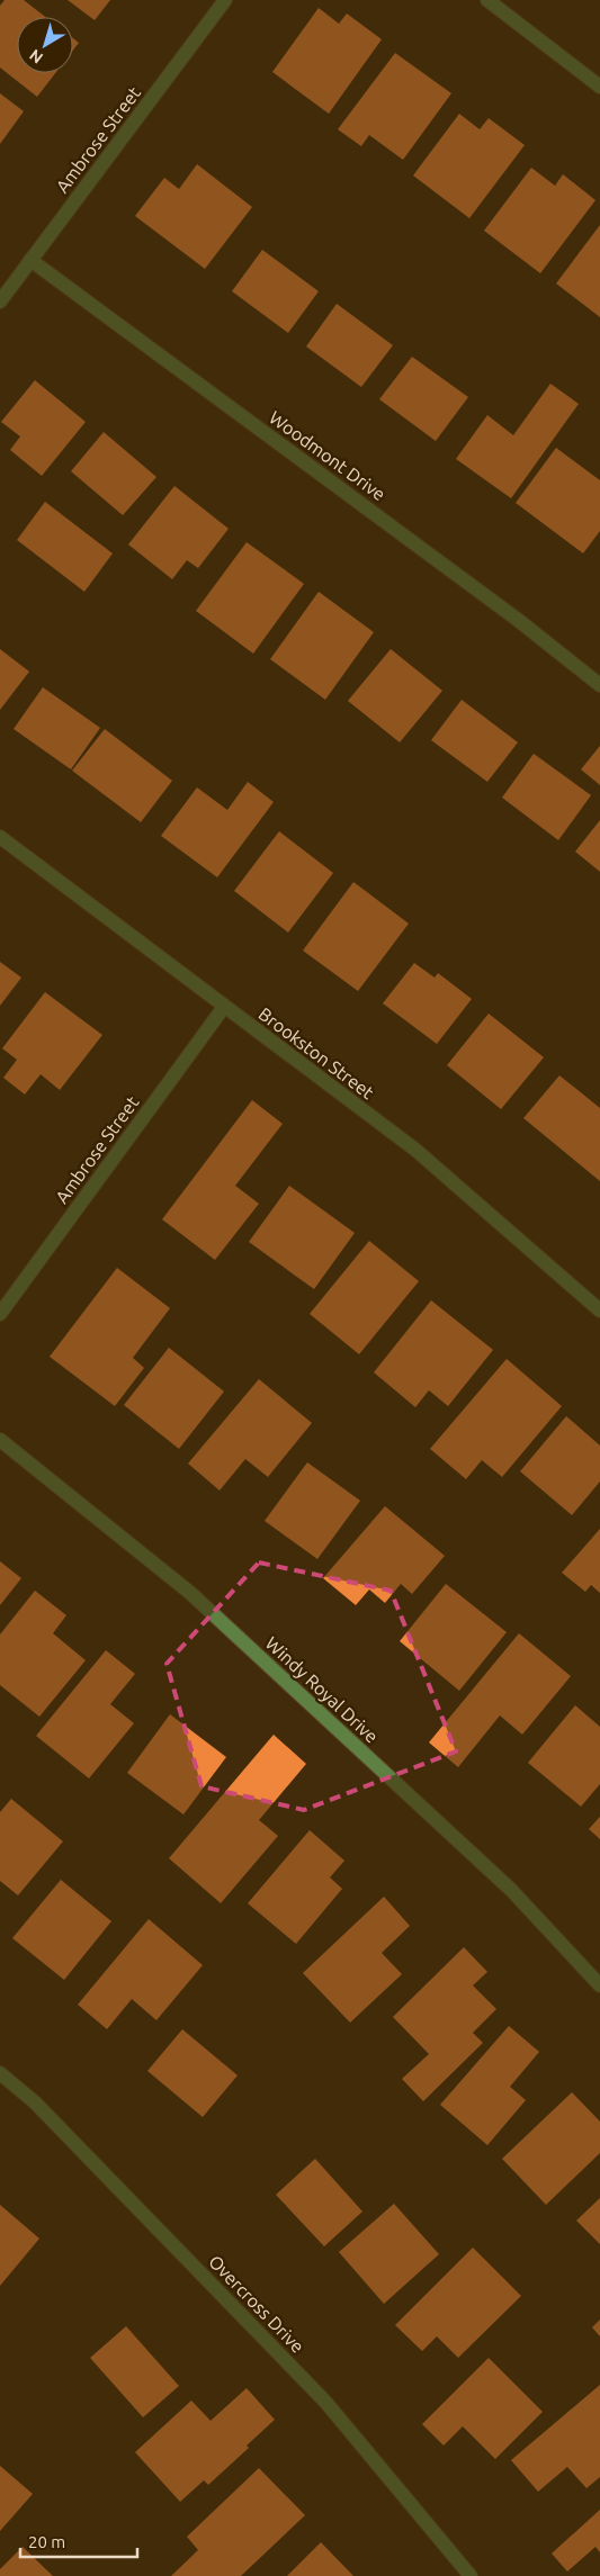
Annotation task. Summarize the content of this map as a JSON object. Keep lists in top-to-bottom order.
{
  "streets": {
    "street": [
      "Ambrose Street",
      "Woodmont Drive",
      "Brookston Street",
      "Windy Royal Drive",
      "Overcross Drive"
    ]
  },
  "crossings": [
    ["Ambrose Street", "Woodmont Drive"],
    ["Ambrose Street", "Brookston Street"]
  ],
  "scale_bar": "20 m",
  "north": "bottom left"
}
